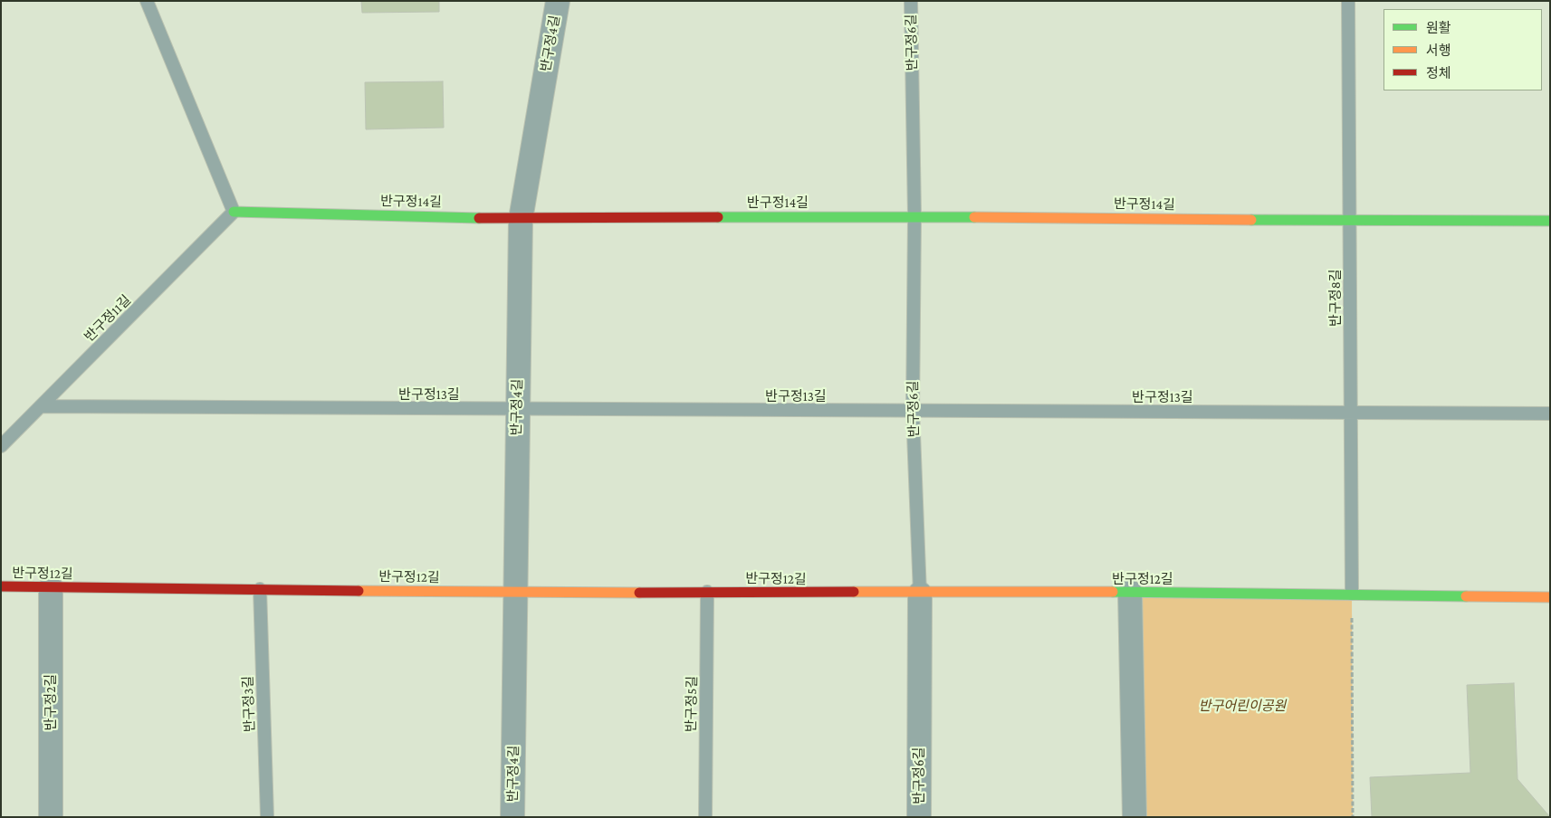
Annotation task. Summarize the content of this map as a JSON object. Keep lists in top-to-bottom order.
{
  "streets": {
    "street": [
      "반구정6길",
      "반구정4길",
      "반구정14길",
      "반구정12길",
      "반구정2길"
    ],
    "lane": [
      "반구정8길",
      "반구정11길",
      "반구정13길",
      "반구정3길",
      "반구정5길"
    ]
  },
  "crossings": [
    ["반구정6길", "반구정14길"],
    ["반구정6길", "반구정13길"],
    ["반구정6길", "반구정12길"],
    ["반구정4길", "반구정14길"],
    ["반구정4길", "반구정13길"],
    ["반구정4길", "반구정12길"],
    ["반구정14길", "반구정8길"],
    ["반구정14길", "반구정11길"],
    ["반구정8길", "반구정13길"],
    ["반구정8길", "반구정12길"],
    ["반구정11길", "반구정13길"],
    ["반구정12길", "반구정2길"],
    ["반구정12길", "반구정3길"],
    ["반구정12길", "반구정5길"]
  ],
  "parks": ["반구어린이공원"],
  "legend": ["원활", "서행", "정체"]
}
